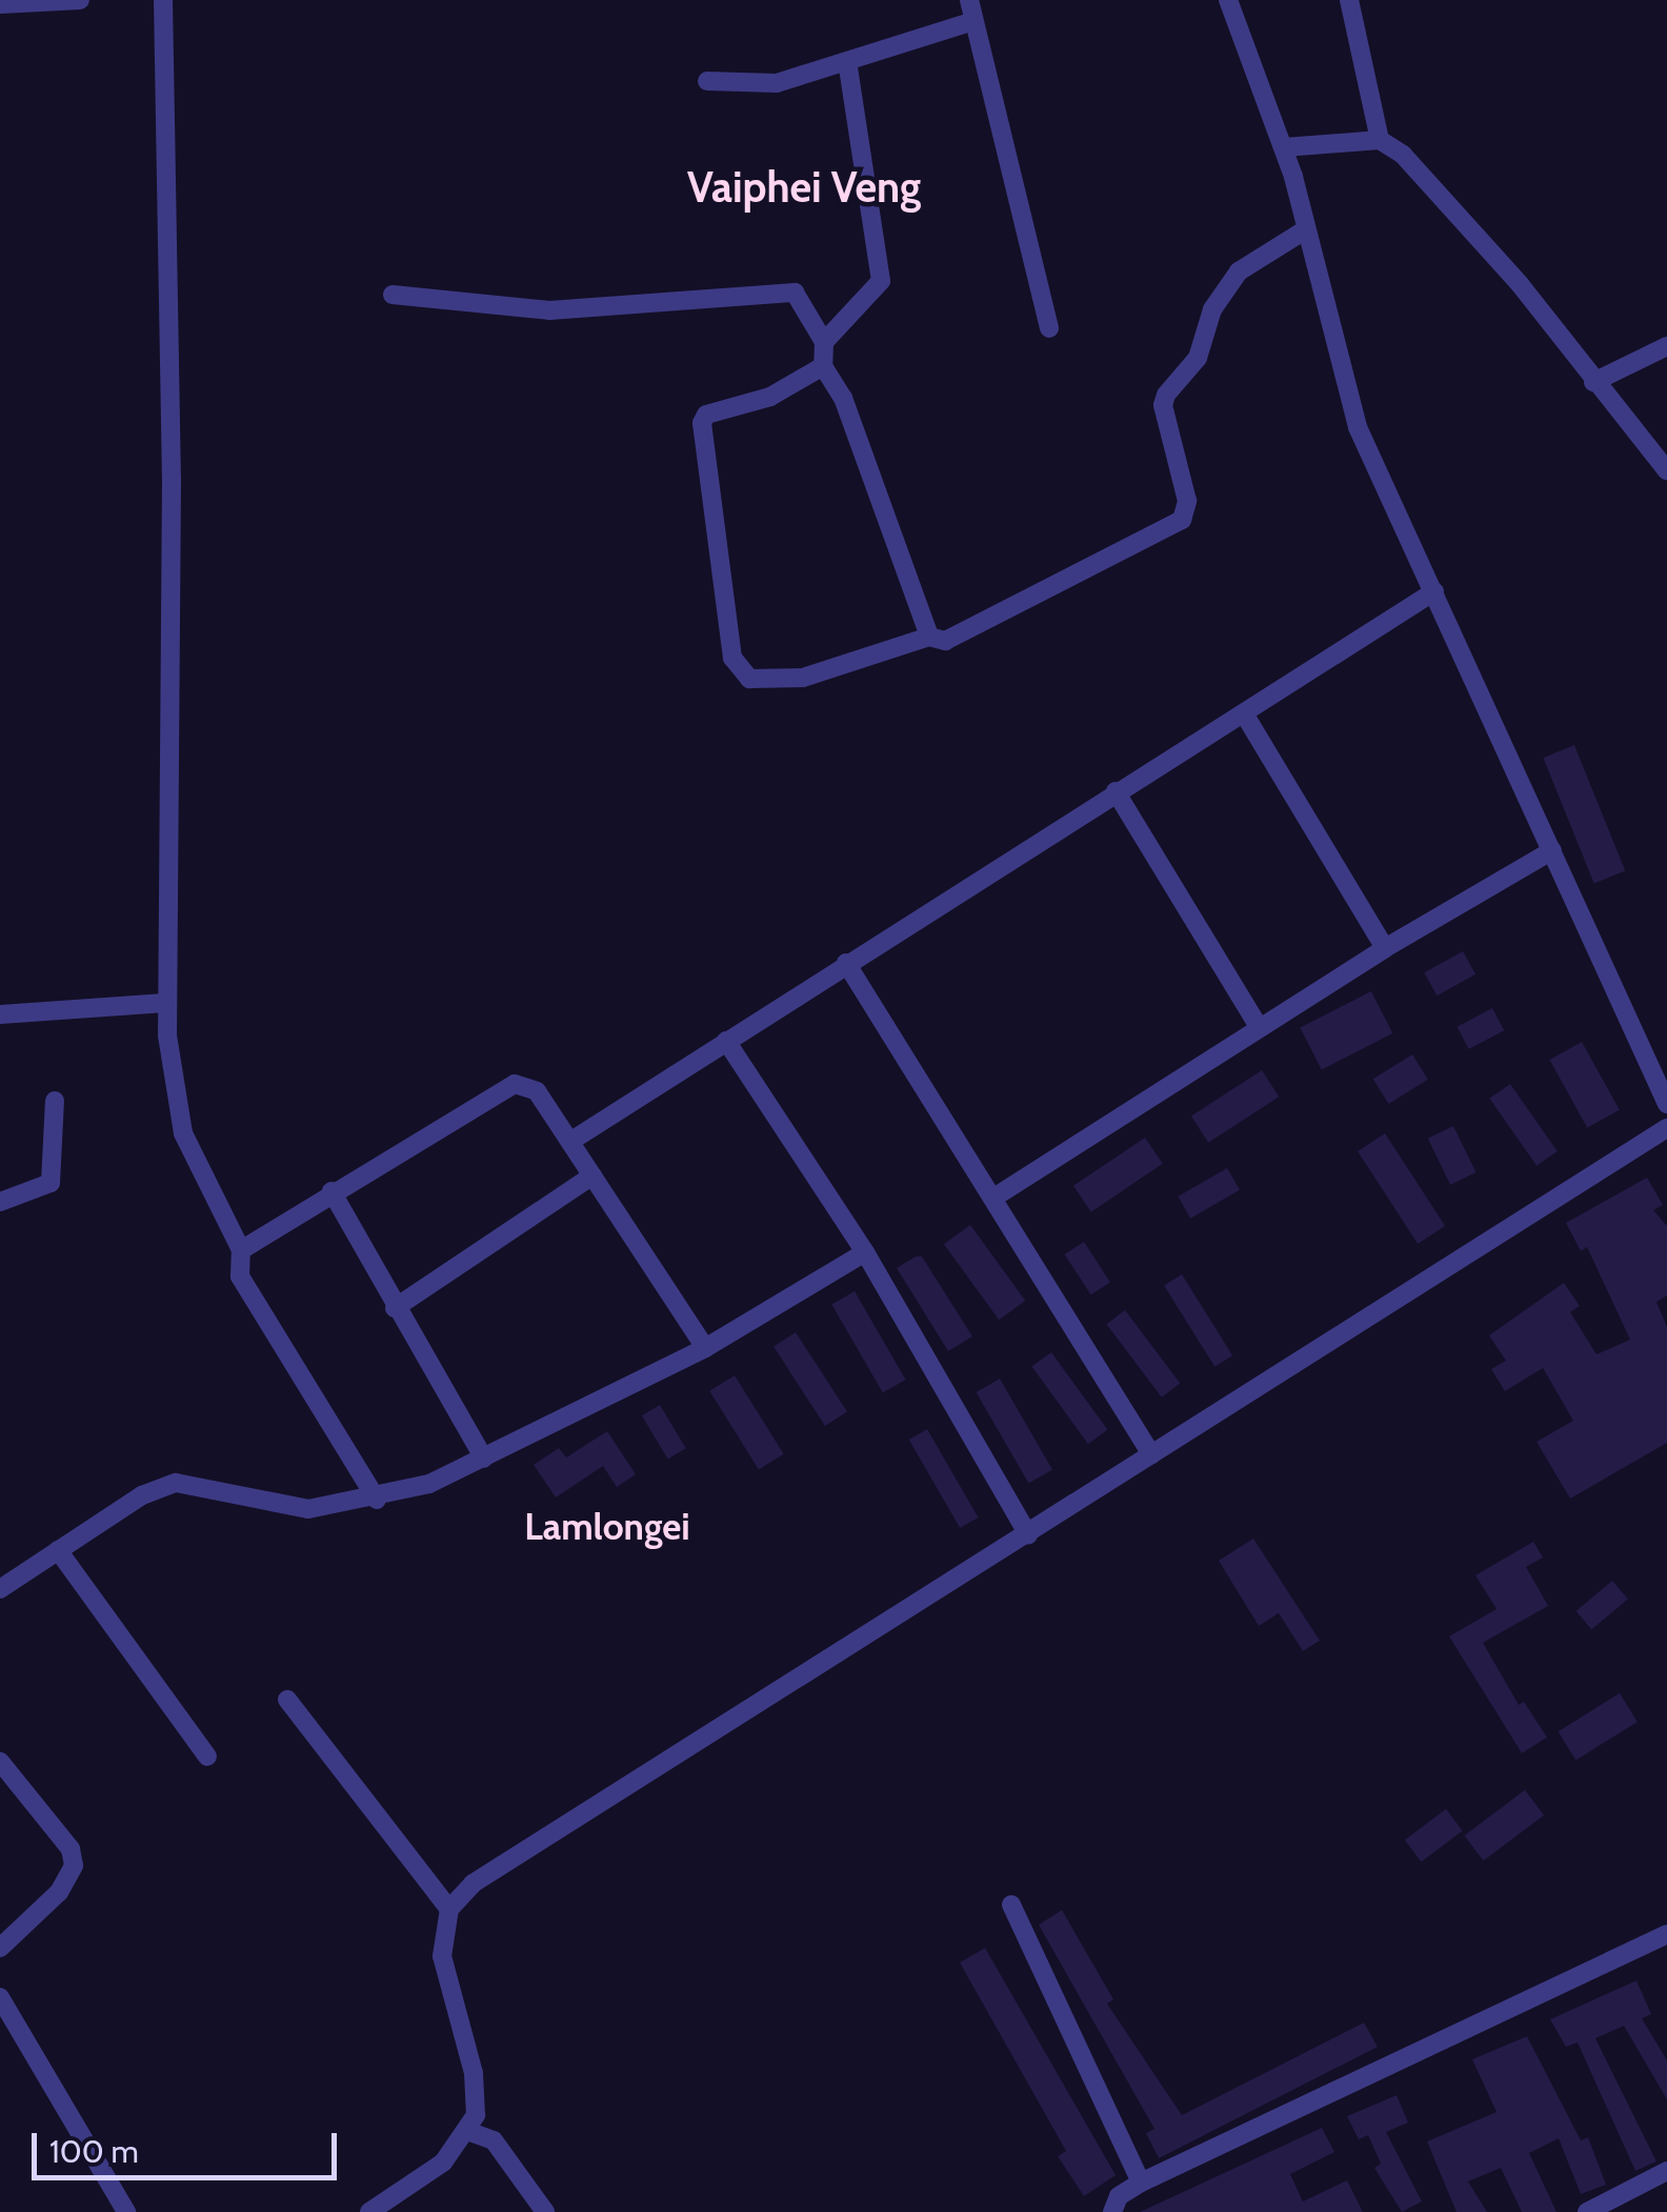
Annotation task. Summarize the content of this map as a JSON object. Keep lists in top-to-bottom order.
{
  "districts": ["Vaiphei Veng", "Lamlongei"],
  "scale_bar": "100 m"
}
